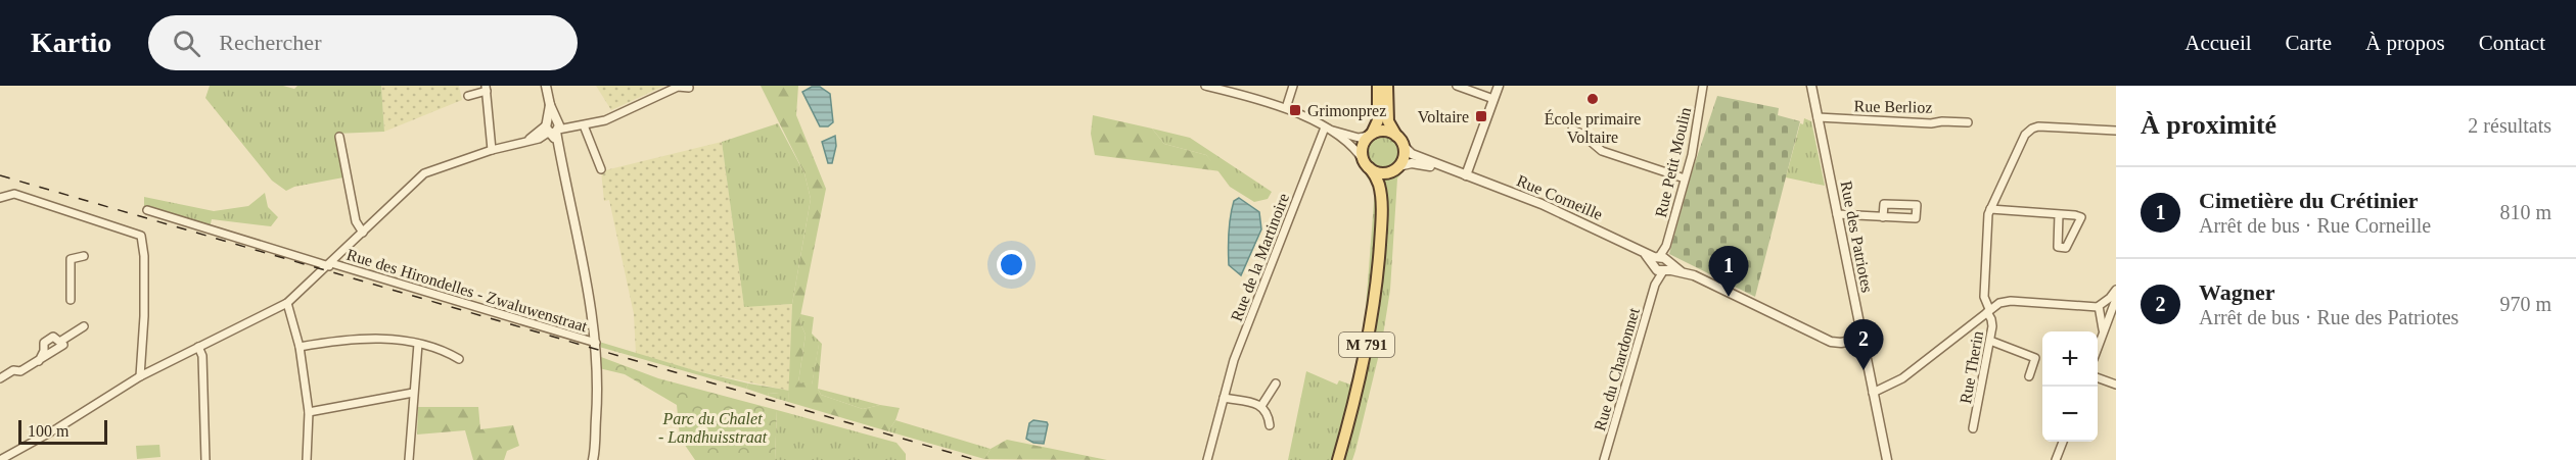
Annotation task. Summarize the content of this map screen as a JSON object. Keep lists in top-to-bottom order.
{
  "streets": {
    "main road": ["M 791"],
    "street": [
      "Rue Berlioz",
      "Rue Petit Moulin",
      "Rue Corneille",
      "Rue des Patriotes",
      "Rue de la Martinoire",
      "Rue des Hirondelles - Zwaluwenstraat",
      "Rue Therin",
      "Rue du Chardonnet"
    ]
  },
  "crossings": [
    ["Rue Berlioz", "Rue des Patriotes"],
    ["Rue Petit Moulin", "Rue Corneille"],
    ["Rue Petit Moulin", "Rue du Chardonnet"],
    ["Rue Corneille", "Rue des Patriotes"],
    ["Rue Corneille", "M 791"],
    ["Rue Corneille", "Rue du Chardonnet"]
  ],
  "parks": ["Parc du Chalet - Landhuisstraat"],
  "places": {
    "other": ["École primaire Voltaire"],
    "transit": ["Grimonprez", "Voltaire"]
  },
  "scale_bar": "100 m",
  "page": {
    "header": "Kartio",
    "search": "Rechercher",
    "nav": [
      "Accueil",
      "Carte",
      "À propos",
      "Contact"
    ],
    "heading": ["À proximité", "2 résultats"],
    "list": [
      {
        "mark": "1",
        "name": "Cimetière du Crétinier",
        "note": "Arrêt de bus · Rue Corneille",
        "value": "810 m"
      },
      {
        "mark": "2",
        "name": "Wagner",
        "note": "Arrêt de bus · Rue des Patriotes",
        "value": "970 m"
      }
    ],
    "pins": ["1", "2"],
    "map_buttons": ["+", "−"],
    "scale": "100 m"
  }
}
